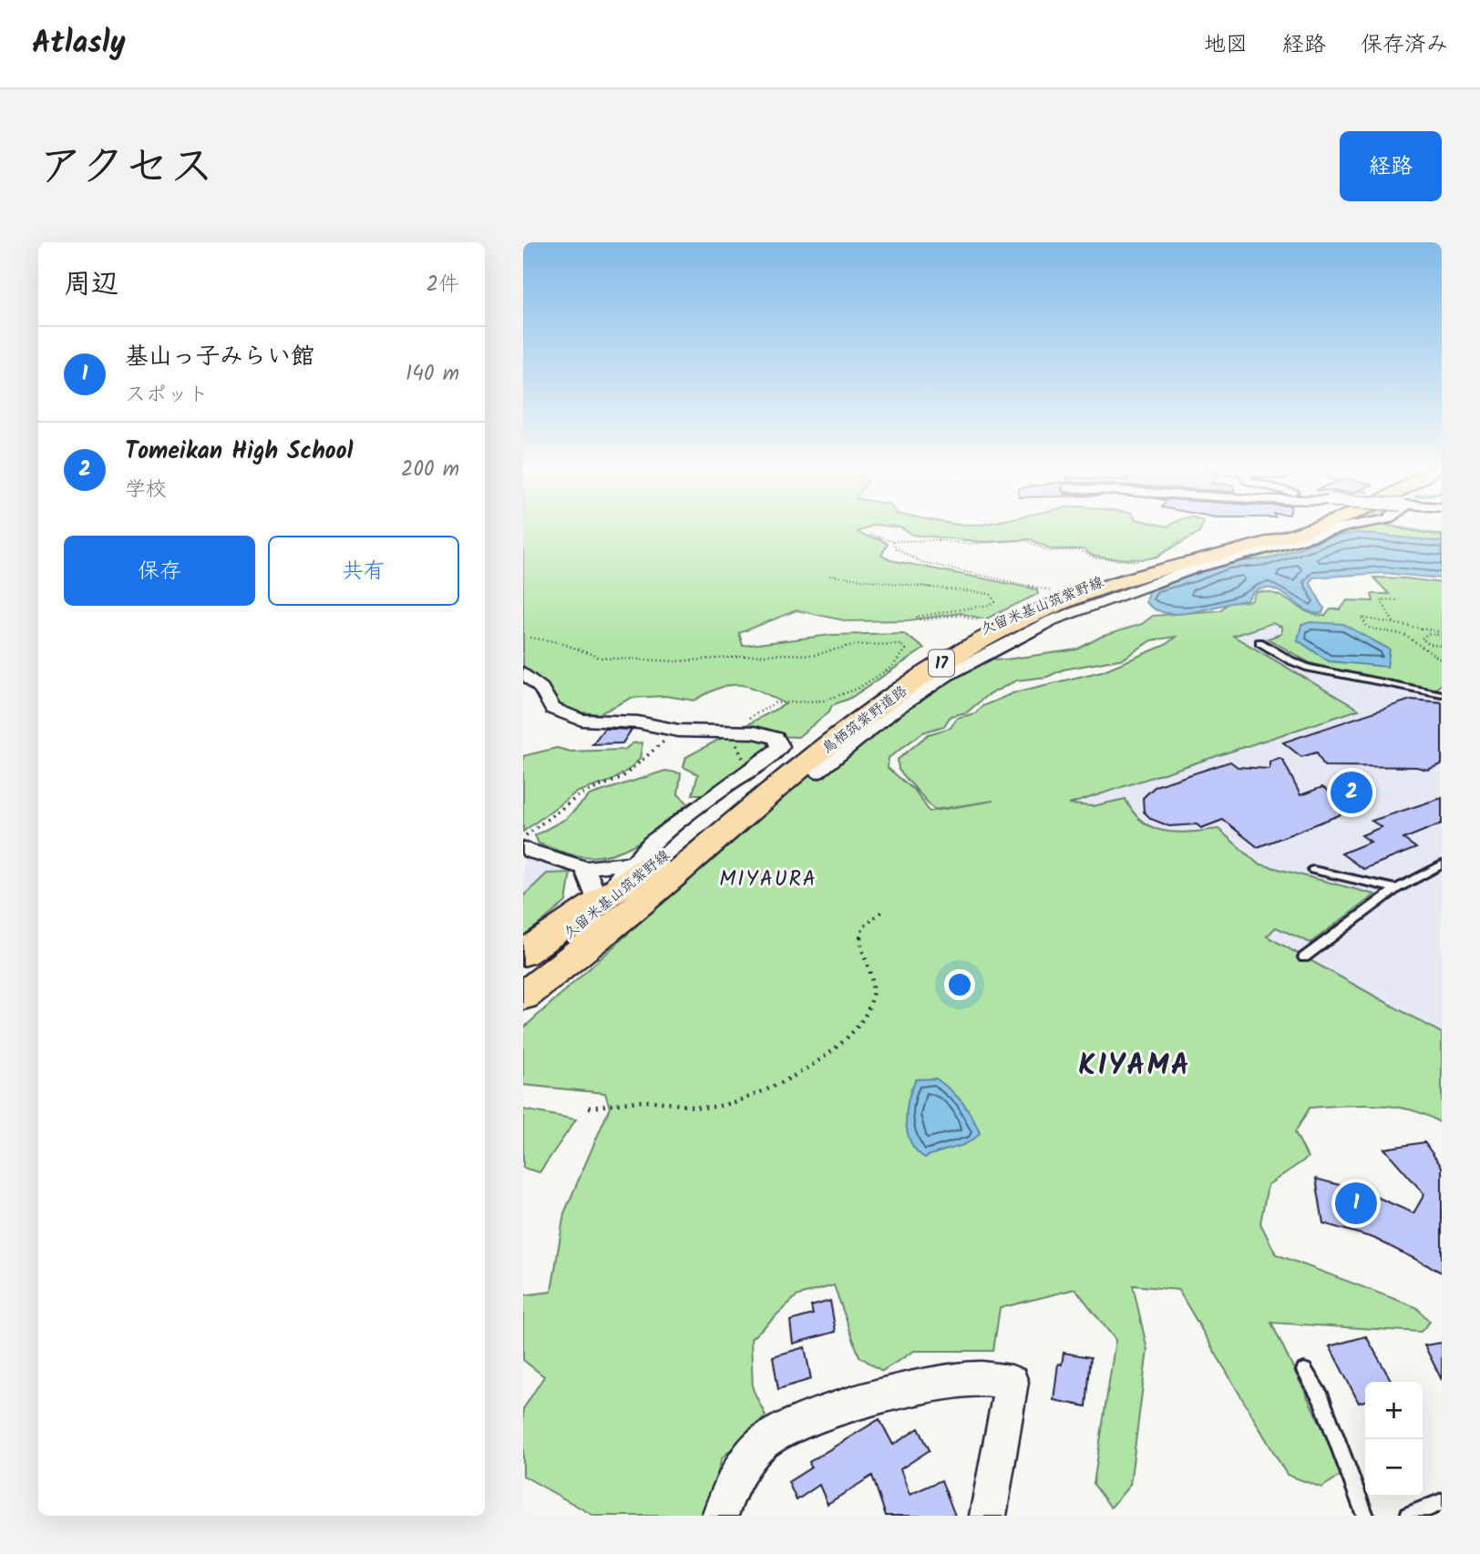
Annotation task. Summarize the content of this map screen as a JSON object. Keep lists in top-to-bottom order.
{
  "streets": {
    "main road": ["久留米基山筑紫野線", "17", "鳥栖筑紫野道路"]
  },
  "districts": ["MIYAURA", "KIYAMA"],
  "page": {
    "header": "Atlasly",
    "nav": ["地図", "経路", "保存済み"],
    "title": "アクセス",
    "buttons": [
      "経路",
      ["保存", "共有"]
    ],
    "heading": ["周辺", "2件"],
    "list": [
      {
        "mark": "1",
        "name": "基山っ子みらい館",
        "note": "スポット",
        "value": "140 m"
      },
      {
        "mark": "2",
        "name": "Tomeikan High School",
        "note": "学校",
        "value": "200 m"
      }
    ],
    "pins": ["2", "1"],
    "map_buttons": ["+", "−"]
  }
}
